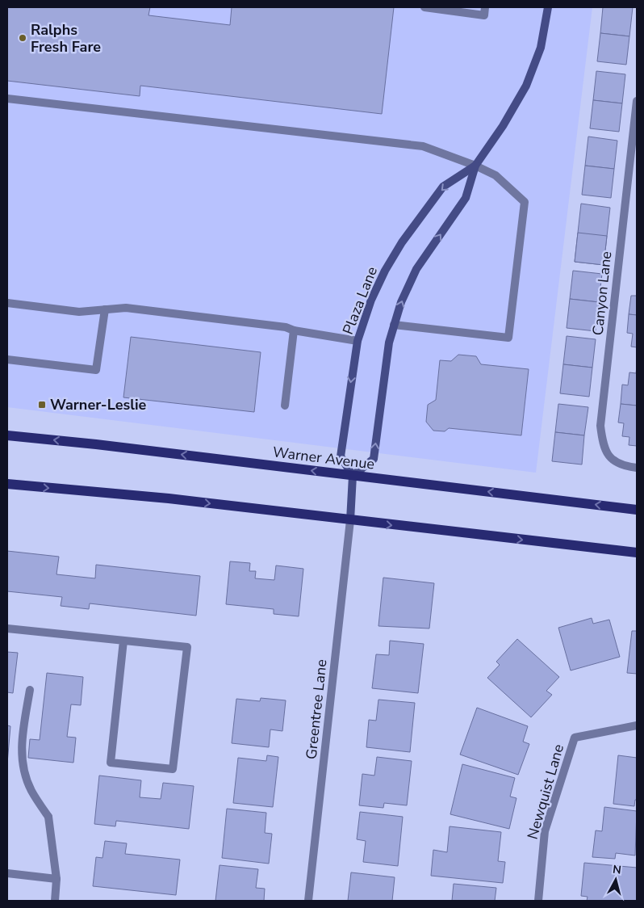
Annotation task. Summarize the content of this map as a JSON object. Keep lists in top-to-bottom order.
{
  "streets": {
    "main road": ["Warner Avenue"],
    "street": [
      "Canyon Lane",
      "Plaza Lane",
      "Greentree Lane",
      "Newquist Lane"
    ]
  },
  "crossings": [
    ["Plaza Lane", "Warner Avenue"]
  ],
  "places": {
    "other": ["Ralphs Fresh Fare"],
    "transit": ["Warner-Leslie"]
  },
  "north": "top"
}
